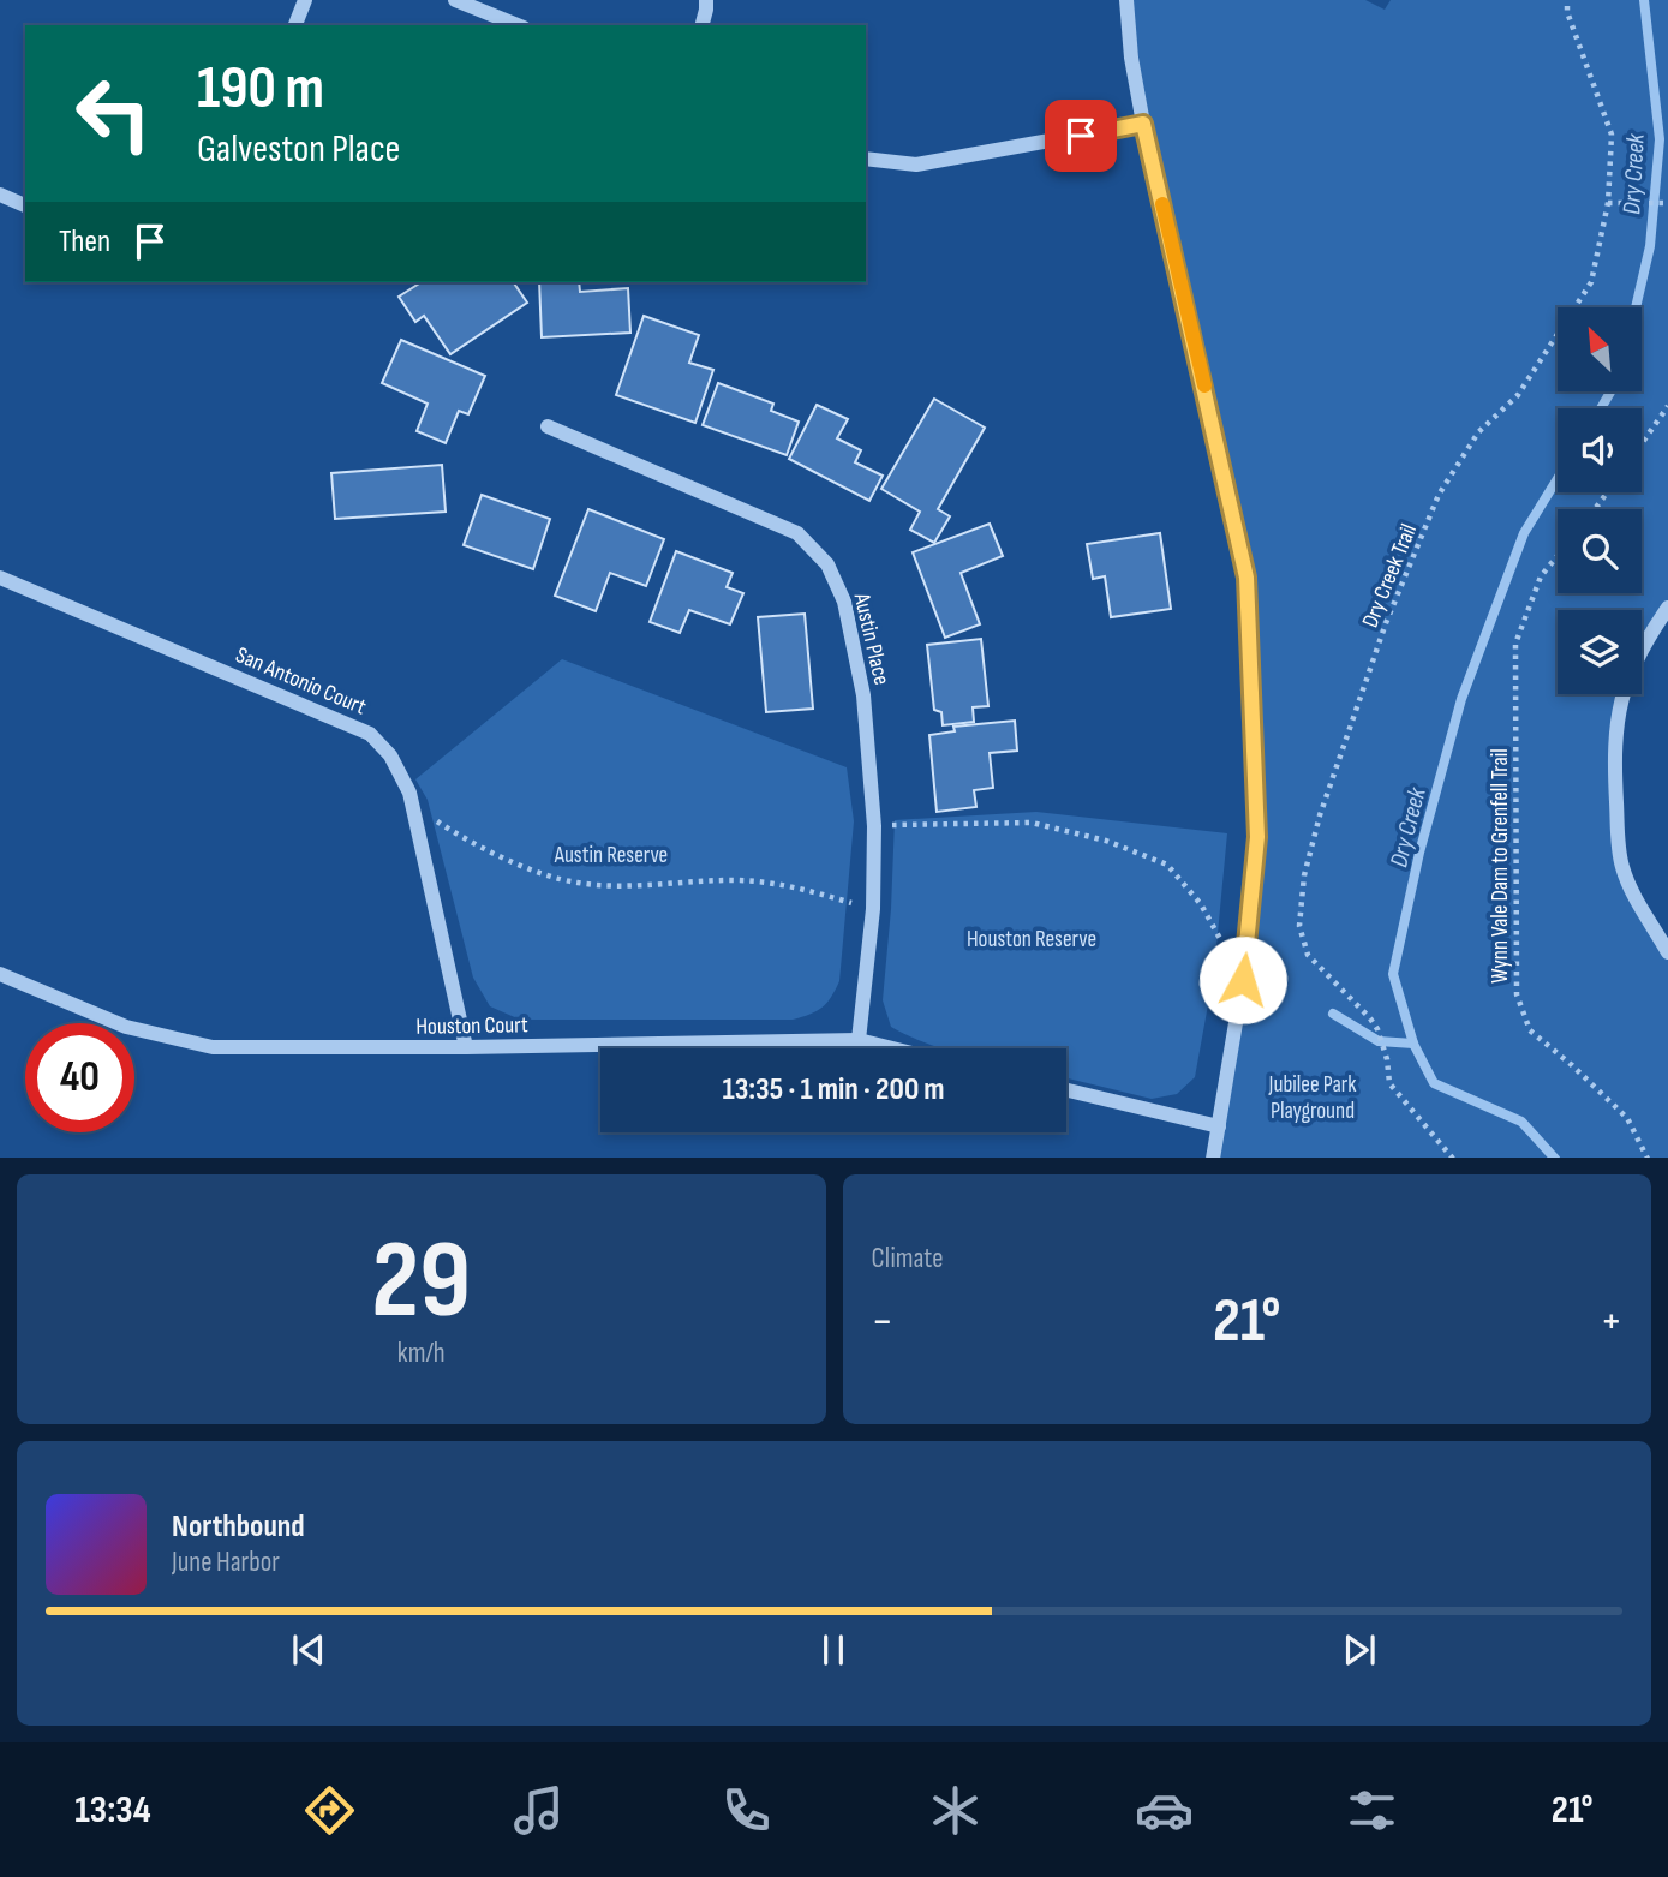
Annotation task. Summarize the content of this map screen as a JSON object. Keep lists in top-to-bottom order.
{
  "streets": {
    "street": ["Austin Place", "San Antonio Court", "Houston Court"],
    "path": ["Dry Creek Trail", "Wynn Vale Dam to Grenfell Trail"]
  },
  "crossings": [
    ["Austin Place", "Houston Court"],
    ["San Antonio Court", "Houston Court"]
  ],
  "water": ["Dry Creek"],
  "parks": ["Austin Reserve", "Houston Reserve", "Jubilee Park Playground"],
  "north": "top left",
  "page": {
    "turn": ["190 m", "Galveston Place"],
    "then": "Then",
    "limit": "40",
    "trip": "13:35 · 1 min · 200 m",
    "tile": [
      ["29", "km/h"],
      "Climate"
    ],
    "heat": ["−", "21°", "+"],
    "song": ["Northbound", "June Harbor"],
    "tabs": ["13:34", "21°"]
  }
}
